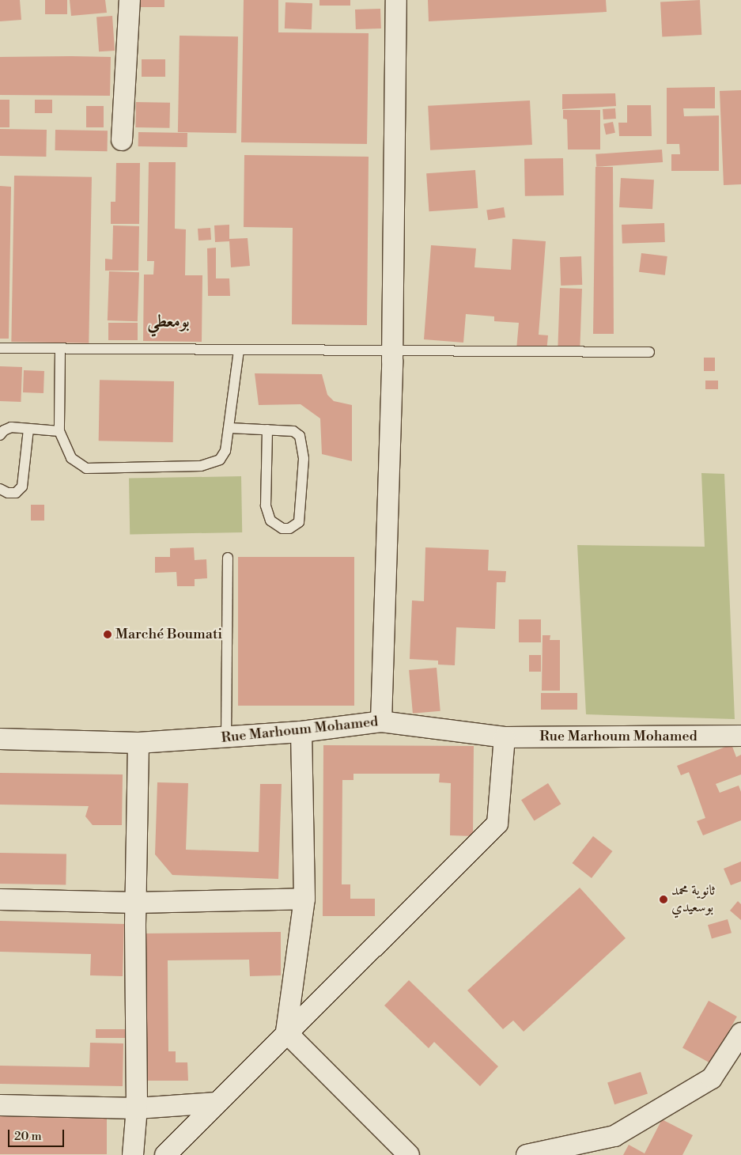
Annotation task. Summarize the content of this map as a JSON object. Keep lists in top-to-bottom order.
{
  "streets": {
    "street": ["Rue Marhoum Mohamed"]
  },
  "districts": ["بومعطي"],
  "places": ["Marché Boumati", "ثانوية محمد بوسعيدي"],
  "scale_bar": "20 m"
}
